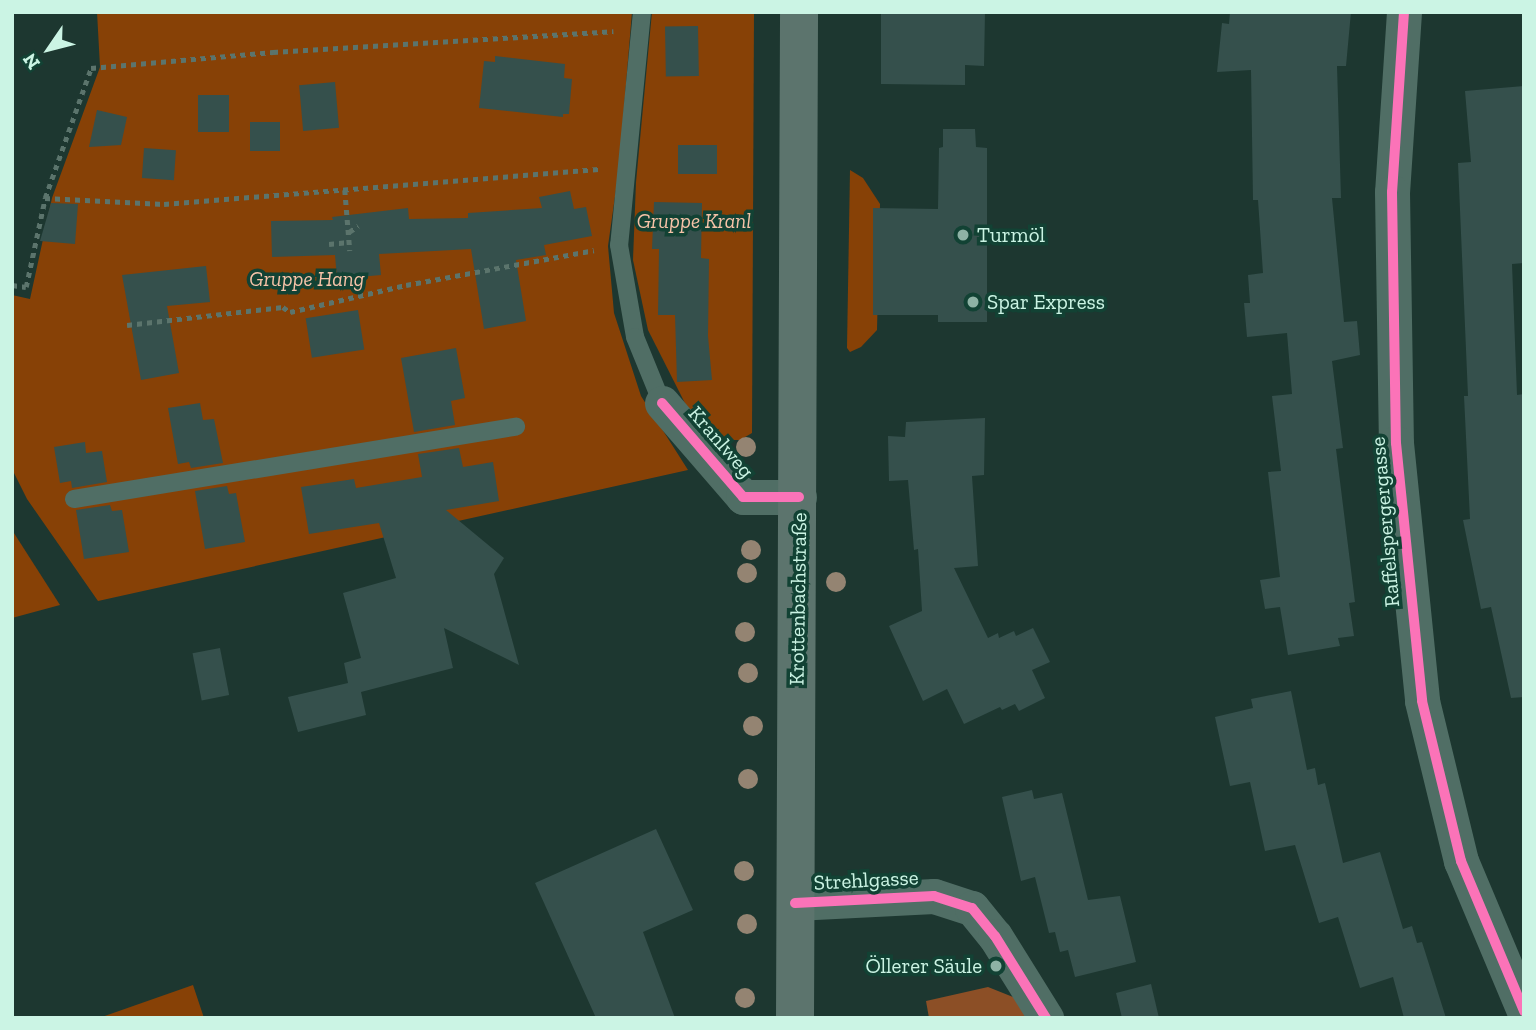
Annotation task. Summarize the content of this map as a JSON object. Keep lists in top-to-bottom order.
{
  "streets": {
    "main road": ["Krottenbachstraße"],
    "street": ["Kranlweg", "Raffelspergergasse", "Strehlgasse"]
  },
  "crossings": [
    ["Kranlweg", "Krottenbachstraße"],
    ["Krottenbachstraße", "Strehlgasse"]
  ],
  "parks": ["Gruppe Kranl", "Gruppe Hang"],
  "places": ["Turmöl", "Spar Express", "Öllerer Säule"],
  "north": "bottom left"
}
